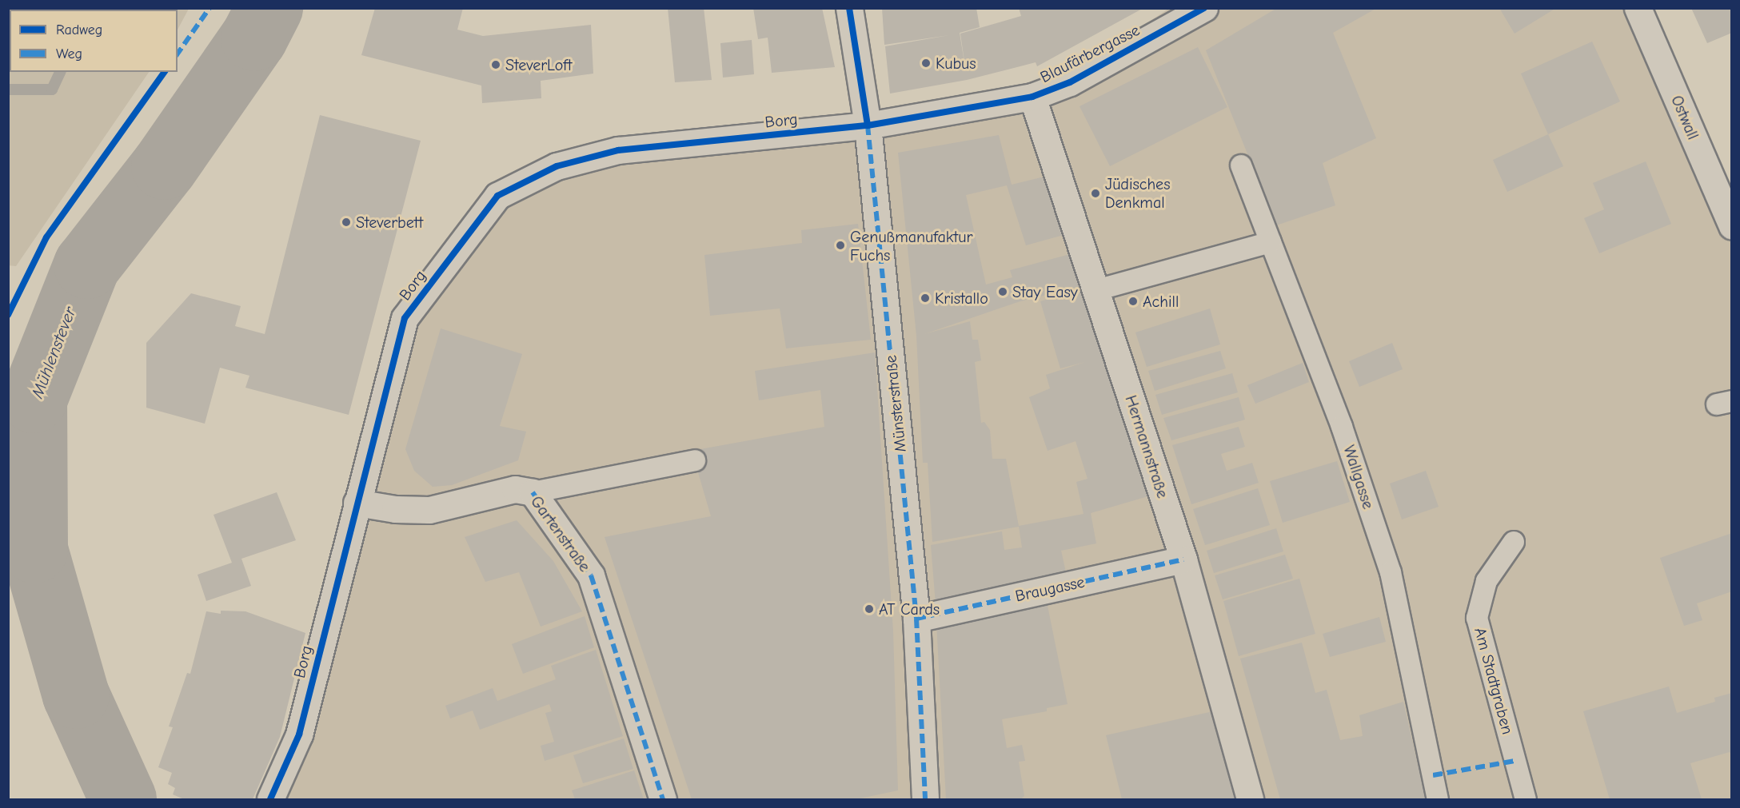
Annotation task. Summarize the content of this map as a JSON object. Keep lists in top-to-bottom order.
{
  "streets": {
    "street": [
      "Blaufärbergasse",
      "Ostwall",
      "Borg",
      "Münsterstraße",
      "Hermannstraße",
      "Gartenstraße",
      "Braugasse"
    ],
    "lane": ["Wallgasse", "Am Stadtgraben"]
  },
  "crossings": [
    ["Blaufärbergasse", "Borg"],
    ["Blaufärbergasse", "Münsterstraße"],
    ["Blaufärbergasse", "Hermannstraße"],
    ["Borg", "Münsterstraße"],
    ["Borg", "Gartenstraße"],
    ["Münsterstraße", "Braugasse"],
    ["Hermannstraße", "Braugasse"]
  ],
  "water": ["Mühlenstever"],
  "places": [
    "Kubus",
    "SteverLoft",
    "Jüdisches Denkmal",
    "Steverbett",
    "Genußmanufaktur Fuchs",
    "Stay Easy",
    "Kristallo",
    "Achill",
    "AT Cards"
  ],
  "legend": ["Radweg", "Weg"]
}
